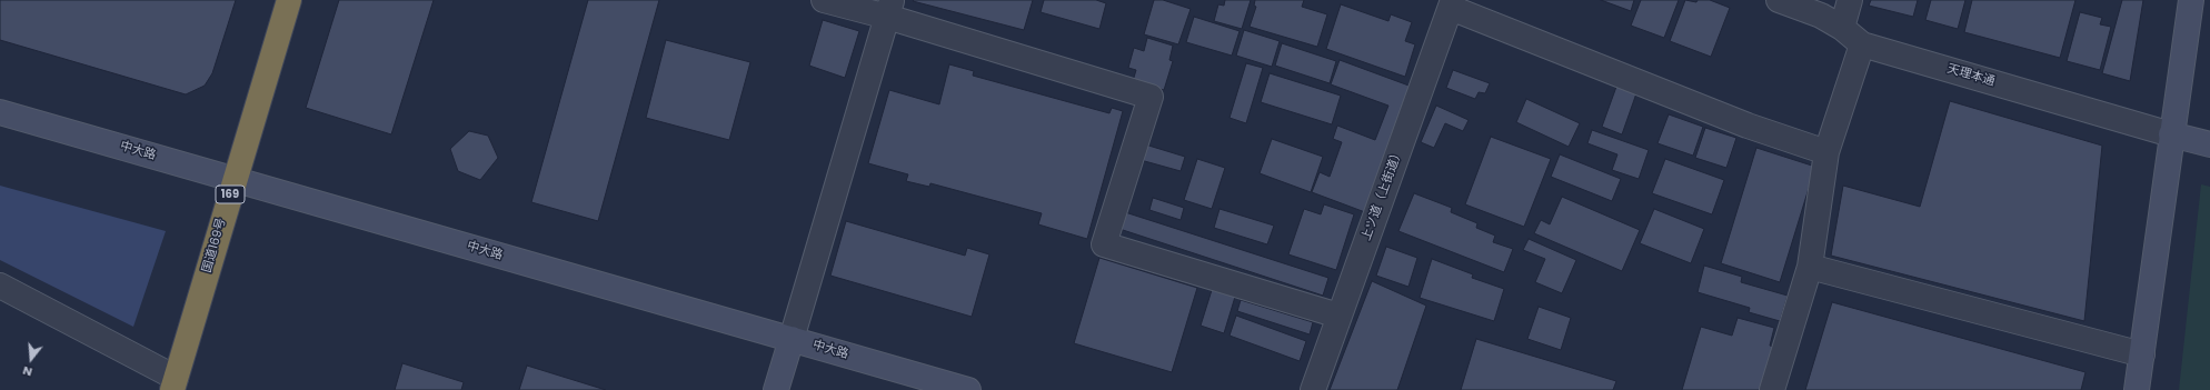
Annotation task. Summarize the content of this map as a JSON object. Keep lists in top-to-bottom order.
{
  "streets": {
    "highway": ["169", "国道169号"],
    "street": ["天理本通", "中大路", "上ツ道（上街道）"]
  },
  "crossings": [
    ["中大路", "国道169号"]
  ],
  "north": "bottom"
}
